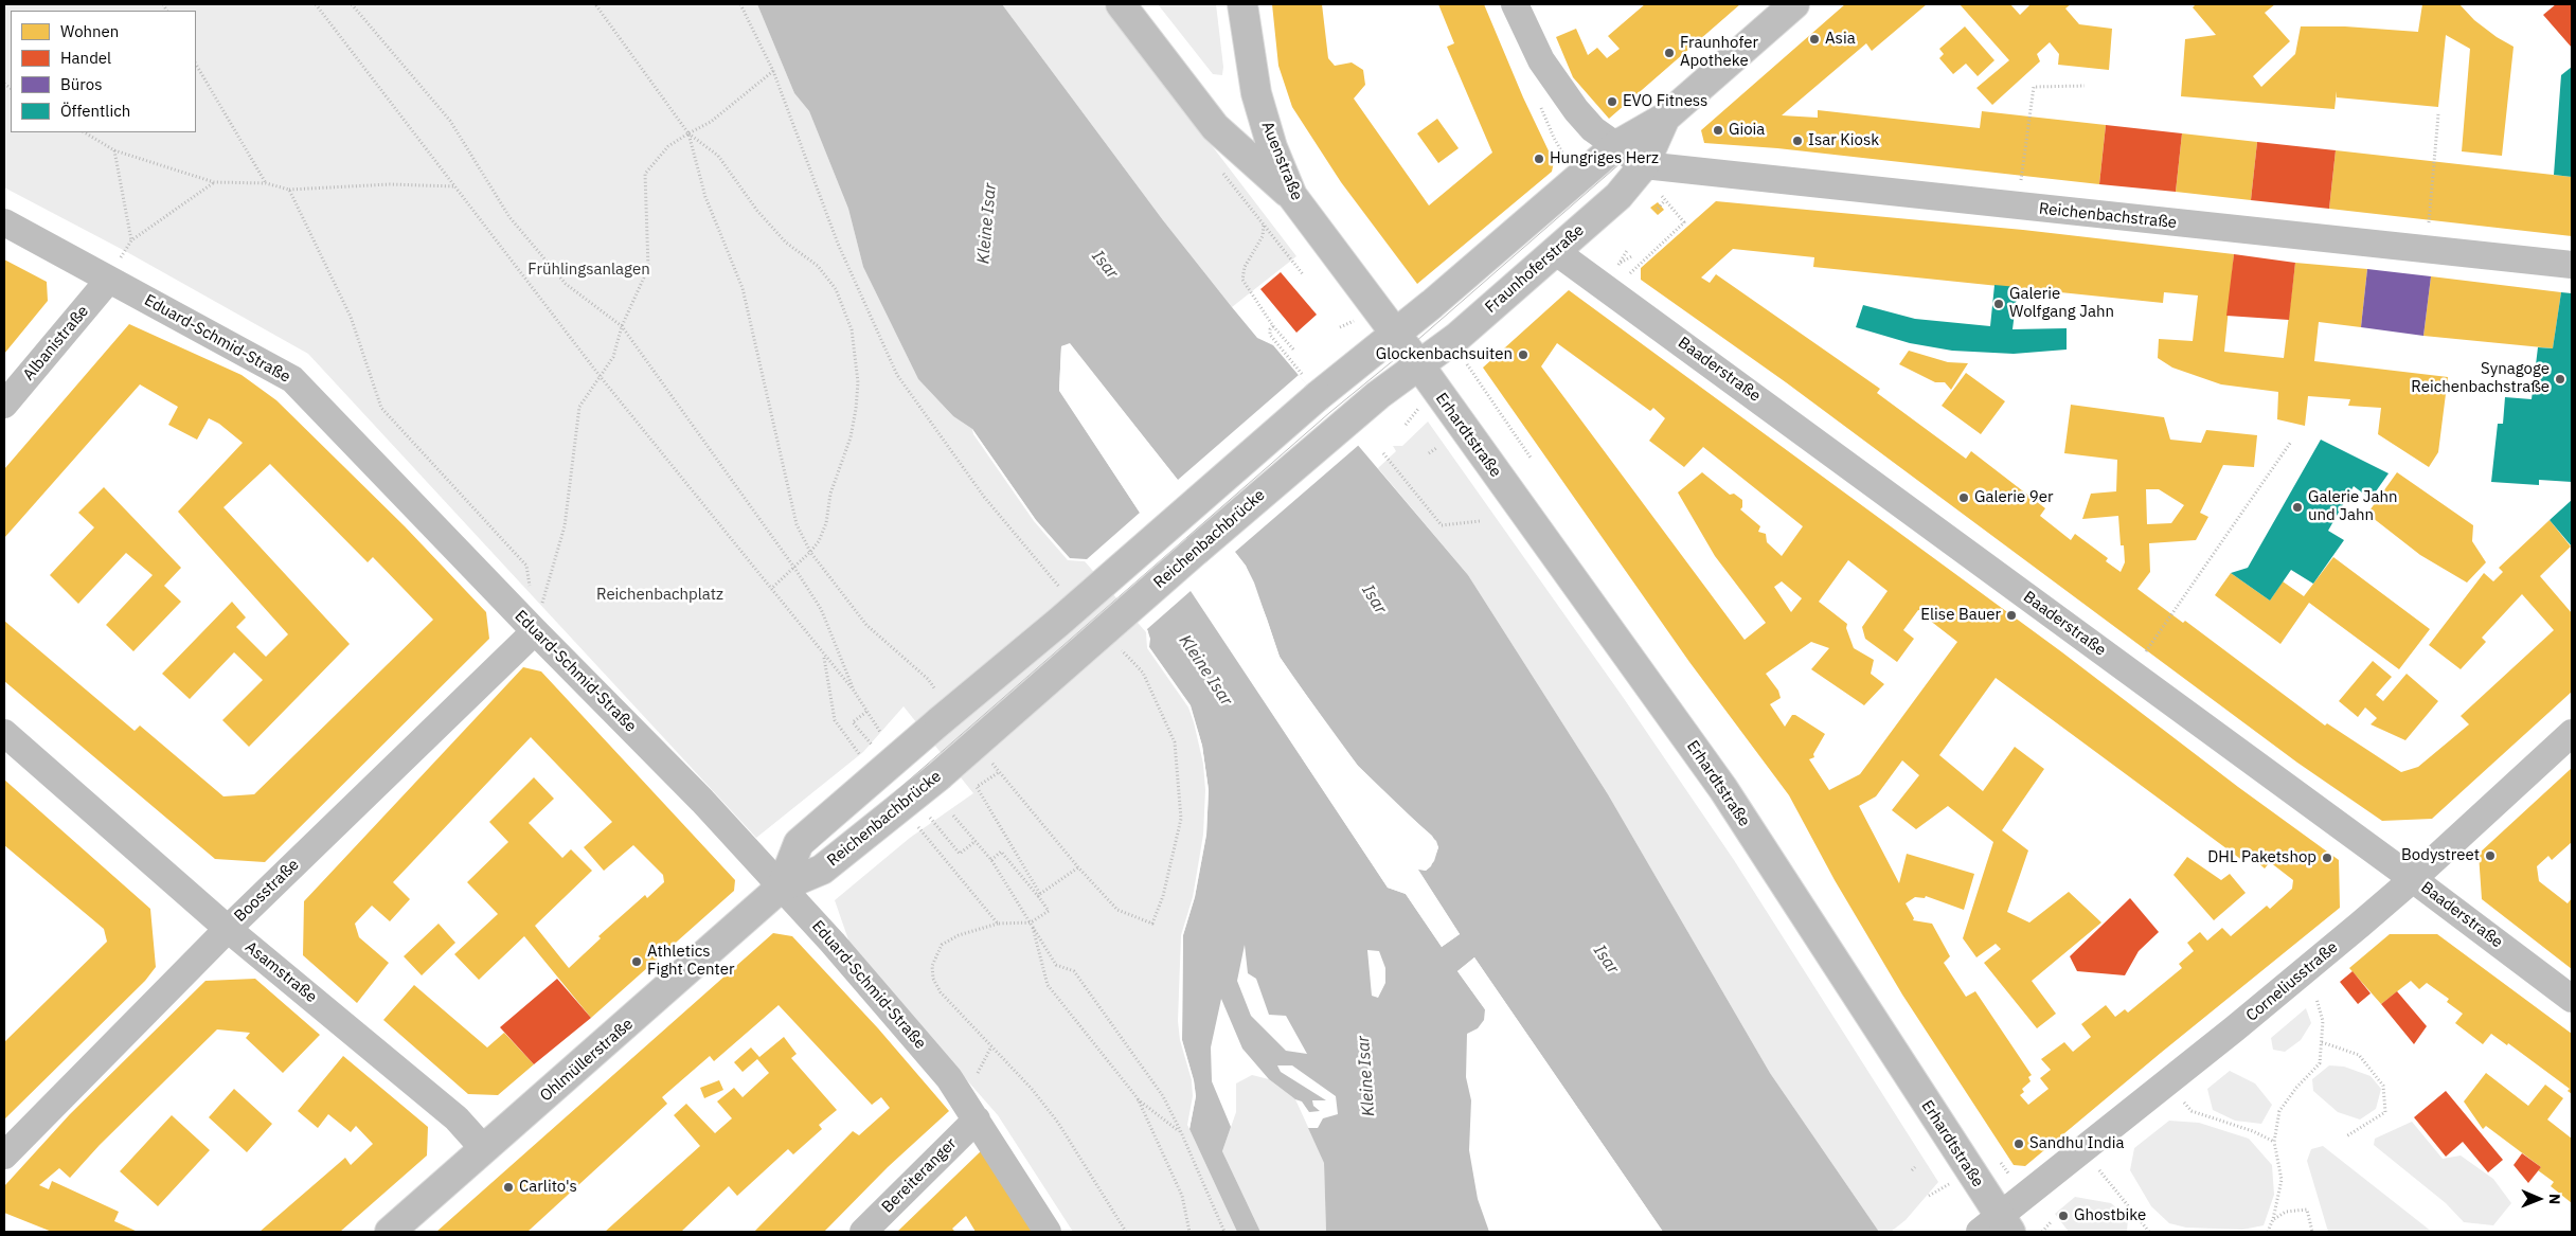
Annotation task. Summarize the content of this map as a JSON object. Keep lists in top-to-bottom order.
{
  "streets": {
    "main road": [
      "Auenstraße",
      "Fraunhoferstraße",
      "Erhardtstraße",
      "Reichenbachbrücke",
      "Ohlmüllerstraße"
    ],
    "street": [
      "Reichenbachstraße",
      "Eduard-Schmid-Straße",
      "Albanistraße",
      "Baaderstraße",
      "Boosstraße",
      "Asamstraße",
      "Corneliusstraße",
      "Bereiteranger"
    ]
  },
  "crossings": [
    ["Auenstraße", "Fraunhoferstraße"],
    ["Auenstraße", "Erhardtstraße"],
    ["Auenstraße", "Reichenbachbrücke"],
    ["Reichenbachstraße", "Fraunhoferstraße"],
    ["Fraunhoferstraße", "Baaderstraße"],
    ["Fraunhoferstraße", "Erhardtstraße"],
    ["Fraunhoferstraße", "Reichenbachbrücke"],
    ["Eduard-Schmid-Straße", "Albanistraße"],
    ["Eduard-Schmid-Straße", "Reichenbachbrücke"],
    ["Eduard-Schmid-Straße", "Boosstraße"],
    ["Eduard-Schmid-Straße", "Ohlmüllerstraße"],
    ["Eduard-Schmid-Straße", "Bereiteranger"],
    ["Baaderstraße", "Corneliusstraße"],
    ["Erhardtstraße", "Reichenbachbrücke"],
    ["Erhardtstraße", "Corneliusstraße"],
    ["Reichenbachbrücke", "Ohlmüllerstraße"],
    ["Boosstraße", "Asamstraße"],
    ["Asamstraße", "Ohlmüllerstraße"]
  ],
  "water": ["Kleine Isar", "Isar"],
  "parks": ["Frühlingsanlagen", "Reichenbachplatz"],
  "places": [
    "Asia",
    "Fraunhofer Apotheke",
    "EVO Fitness",
    "Gioia",
    "Isar Kiosk",
    "Hungriges Herz",
    "Galerie Wolfgang Jahn",
    "Glockenbachsuiten",
    "Synagoge Reichenbachstraße",
    "Galerie 9er",
    "Galerie Jahn und Jahn",
    "Elise Bauer",
    "Bodystreet",
    "DHL Paketshop",
    "Athletics Fight Center",
    "Sandhu India",
    "Carlito's",
    "Ghostbike"
  ],
  "legend": [
    "Wohnen",
    "Handel",
    "Büros",
    "Öffentlich"
  ],
  "north": "right"
}
